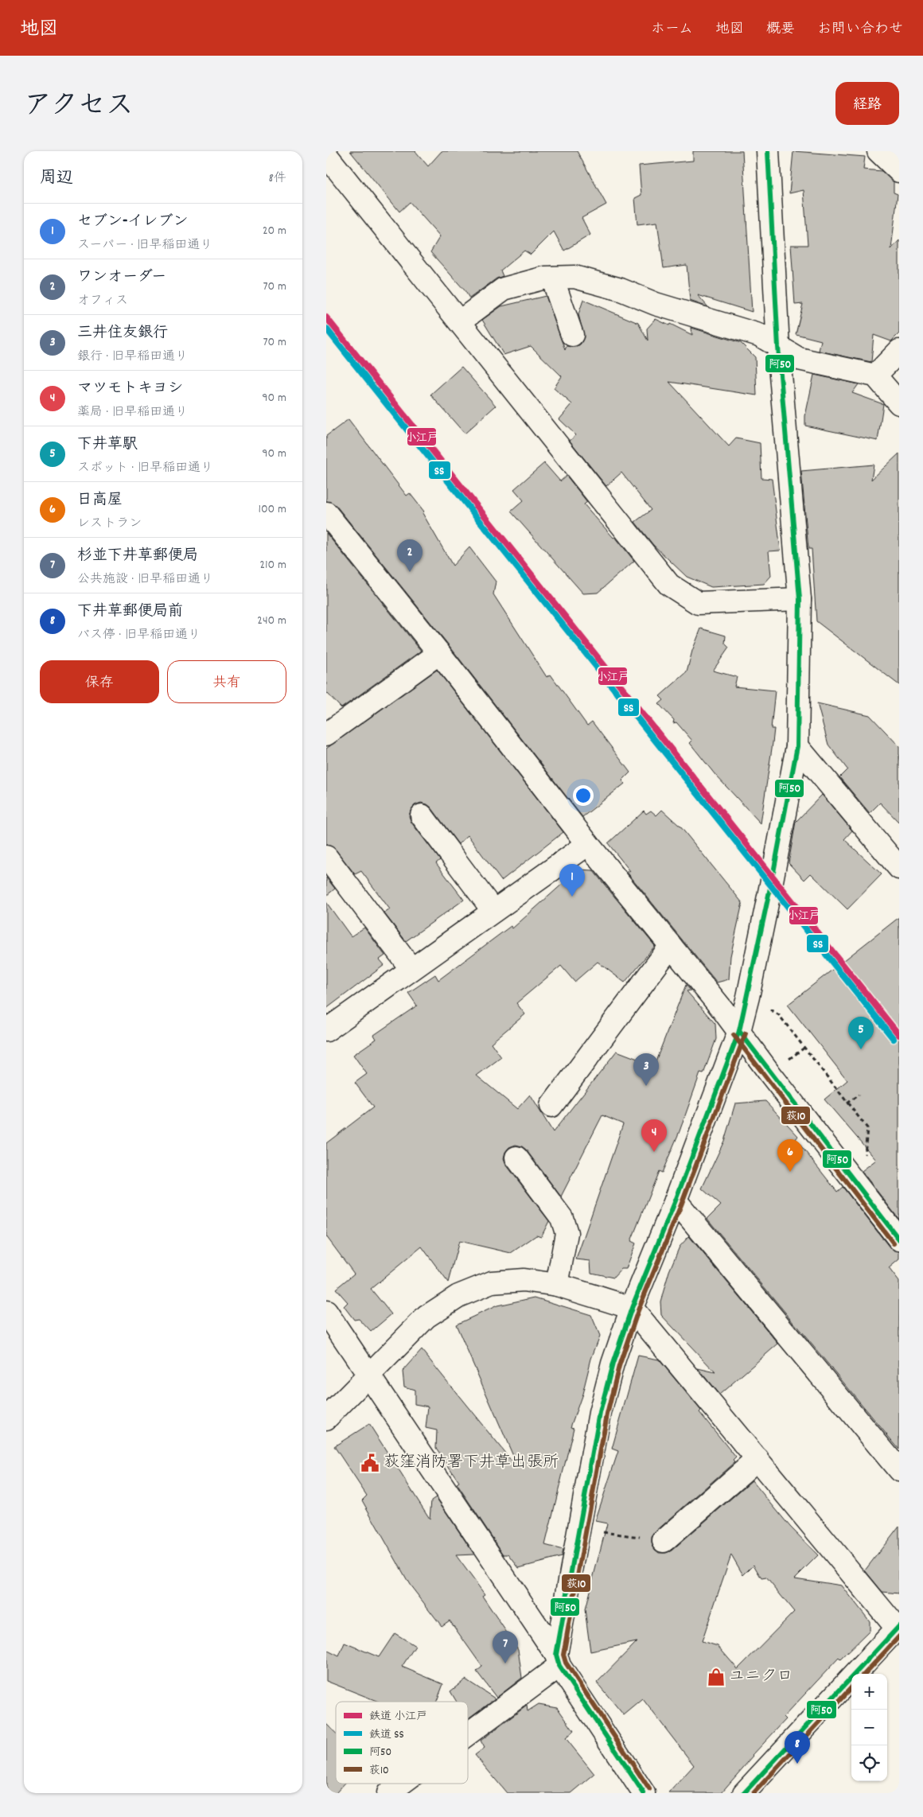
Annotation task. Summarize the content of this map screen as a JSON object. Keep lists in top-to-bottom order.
{
  "places": {
    "public building": ["荻窪消防署下井草出張所"],
    "shop": ["ユニクロ"]
  },
  "lines": [
    "transit line 阿50",
    "rail line 小江戸",
    "rail line SS",
    "transit line 荻10"
  ],
  "legend": [
    "鉄道 小江戸",
    "鉄道 SS",
    "阿50",
    "荻10"
  ],
  "page": {
    "header": "地図",
    "nav": [
      "ホーム",
      "地図",
      "概要",
      "お問い合わせ"
    ],
    "title": "アクセス",
    "buttons": [
      "経路",
      ["保存", "共有"]
    ],
    "heading": ["周辺", "8件"],
    "list": [
      {
        "mark": "1",
        "name": "セブン-イレブン",
        "note": "スーパー · 旧早稲田通り",
        "value": "20 m"
      },
      {
        "mark": "2",
        "name": "ワンオーダー",
        "note": "オフィス",
        "value": "70 m"
      },
      {
        "mark": "3",
        "name": "三井住友銀行",
        "note": "銀行 · 旧早稲田通り",
        "value": "70 m"
      },
      {
        "mark": "4",
        "name": "マツモトキヨシ",
        "note": "薬局 · 旧早稲田通り",
        "value": "90 m"
      },
      {
        "mark": "5",
        "name": "下井草駅",
        "note": "スポット · 旧早稲田通り",
        "value": "90 m"
      },
      {
        "mark": "6",
        "name": "日高屋",
        "note": "レストラン",
        "value": "100 m"
      },
      {
        "mark": "7",
        "name": "杉並下井草郵便局",
        "note": "公共施設 · 旧早稲田通り",
        "value": "210 m"
      },
      {
        "mark": "8",
        "name": "下井草郵便局前",
        "note": "バス停 · 旧早稲田通り",
        "value": "240 m"
      }
    ],
    "pins": [
      "2",
      "1",
      "5",
      "3",
      "4",
      "6",
      "7",
      "8"
    ],
    "map_buttons": ["+", "−"]
  }
}
